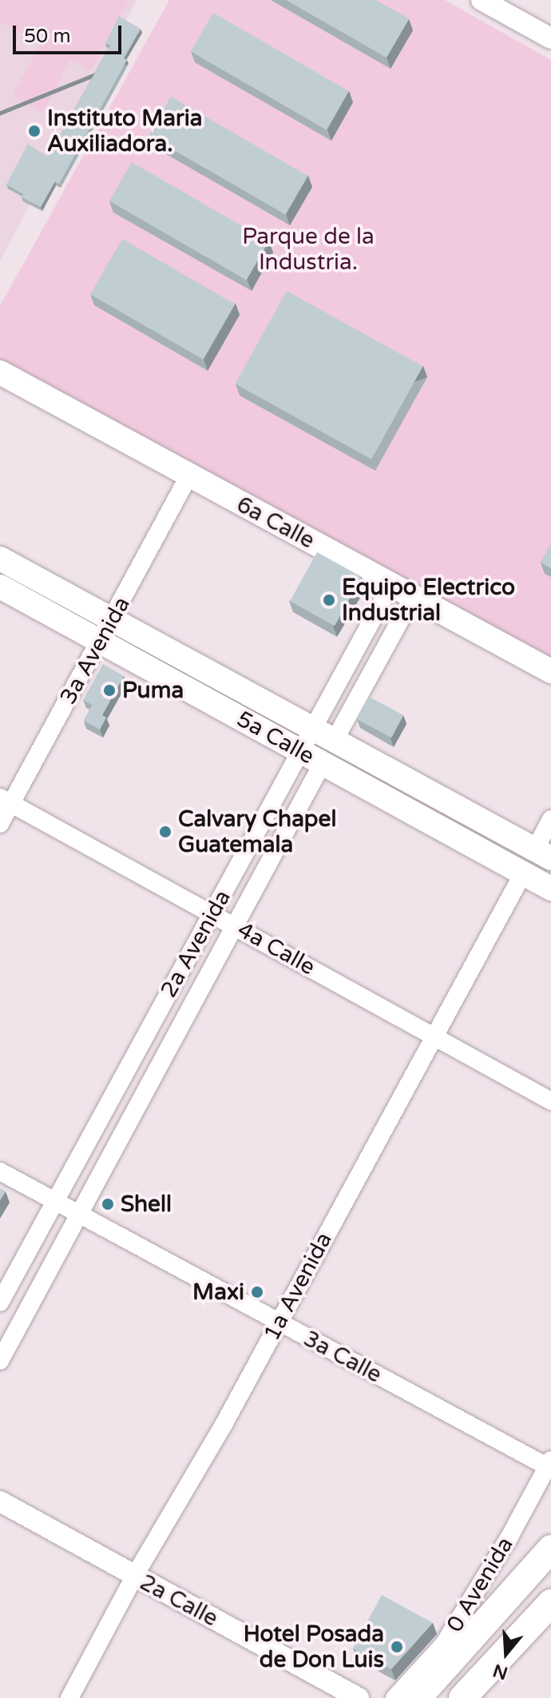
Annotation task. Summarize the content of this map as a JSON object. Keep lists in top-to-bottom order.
{
  "streets": {
    "main road": ["6a Calle", "5a Calle"],
    "street": [
      "3a Avenida",
      "2a Avenida",
      "4a Calle",
      "1a Avenida",
      "3a Calle",
      "0 Avenida",
      "2a Calle"
    ]
  },
  "crossings": [
    ["6a Calle", "3a Avenida"],
    ["6a Calle", "2a Avenida"],
    ["3a Avenida", "5a Calle"],
    ["3a Avenida", "4a Calle"],
    ["5a Calle", "2a Avenida"],
    ["5a Calle", "1a Avenida"],
    ["2a Avenida", "4a Calle"],
    ["2a Avenida", "3a Calle"],
    ["4a Calle", "1a Avenida"],
    ["1a Avenida", "3a Calle"],
    ["1a Avenida", "2a Calle"],
    ["3a Calle", "0 Avenida"]
  ],
  "parks": ["Parque de la Industria."],
  "places": [
    "Instituto Maria Auxiliadora.",
    "Equipo Electrico Industrial",
    "Puma",
    "Calvary Chapel Guatemala",
    "Shell",
    "Maxi",
    "Hotel Posada de Don Luis"
  ],
  "scale_bar": "50 m",
  "north": "bottom"
}
